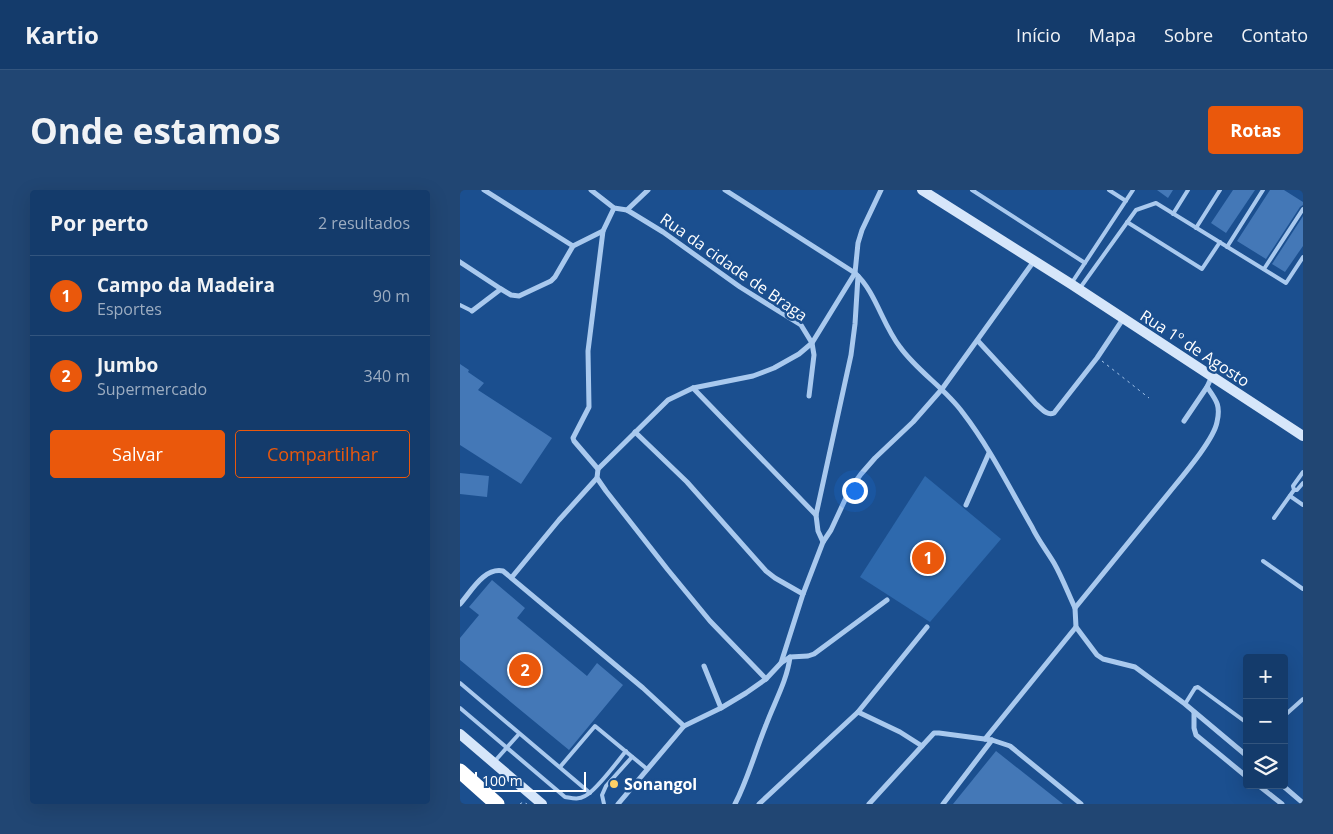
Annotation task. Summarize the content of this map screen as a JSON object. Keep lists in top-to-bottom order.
{
  "streets": {
    "main road": ["Rua 1º de Agosto"],
    "street": ["Rua da cidade de Braga"]
  },
  "places": ["Sonangol"],
  "scale_bar": "100 m",
  "page": {
    "header": "Kartio",
    "nav": [
      "Início",
      "Mapa",
      "Sobre",
      "Contato"
    ],
    "buttons": [
      "Rotas",
      ["Salvar", "Compartilhar"]
    ],
    "title": "Onde estamos",
    "heading": ["Por perto", "2 resultados"],
    "list": [
      {
        "mark": "1",
        "name": "Campo da Madeira",
        "note": "Esportes",
        "value": "90 m"
      },
      {
        "mark": "2",
        "name": "Jumbo",
        "note": "Supermercado",
        "value": "340 m"
      }
    ],
    "pins": ["1", "2"],
    "map_buttons": ["+", "−"],
    "scale": "100 m"
  }
}
